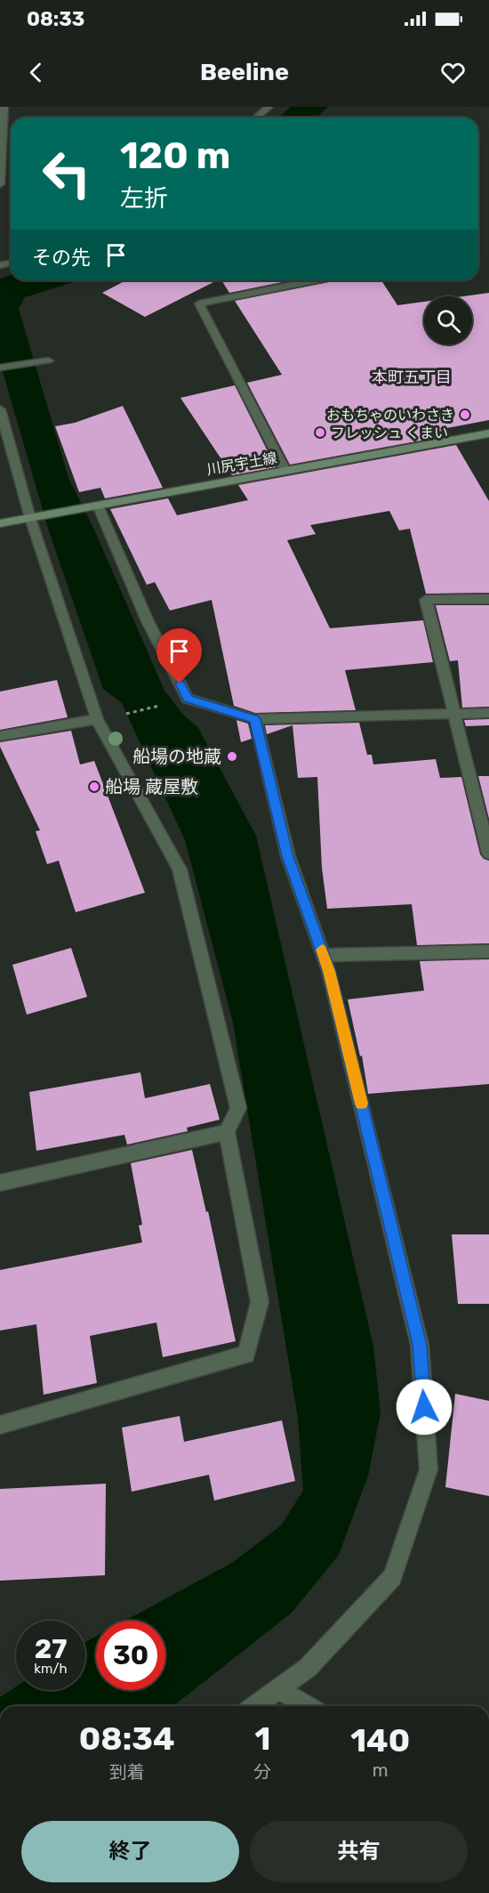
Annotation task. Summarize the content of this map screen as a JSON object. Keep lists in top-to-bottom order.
{
  "streets": {
    "main road": ["川尻宇土線"]
  },
  "districts": ["本町五丁目"],
  "places": [
    "おもちゃのいわさき",
    "フレッシュ くまい",
    "船場の地蔵",
    "船場 蔵屋敷"
  ],
  "page": {
    "status": "08:33",
    "header": "Beeline",
    "turn": ["120 m", "左折"],
    "then": "その先",
    "speed": "27 km/h",
    "limit": "30",
    "eta": [
      "08:34",
      "到着",
      "1",
      "分",
      "140",
      "m"
    ],
    "buttons": ["終了", "共有"]
  }
}
